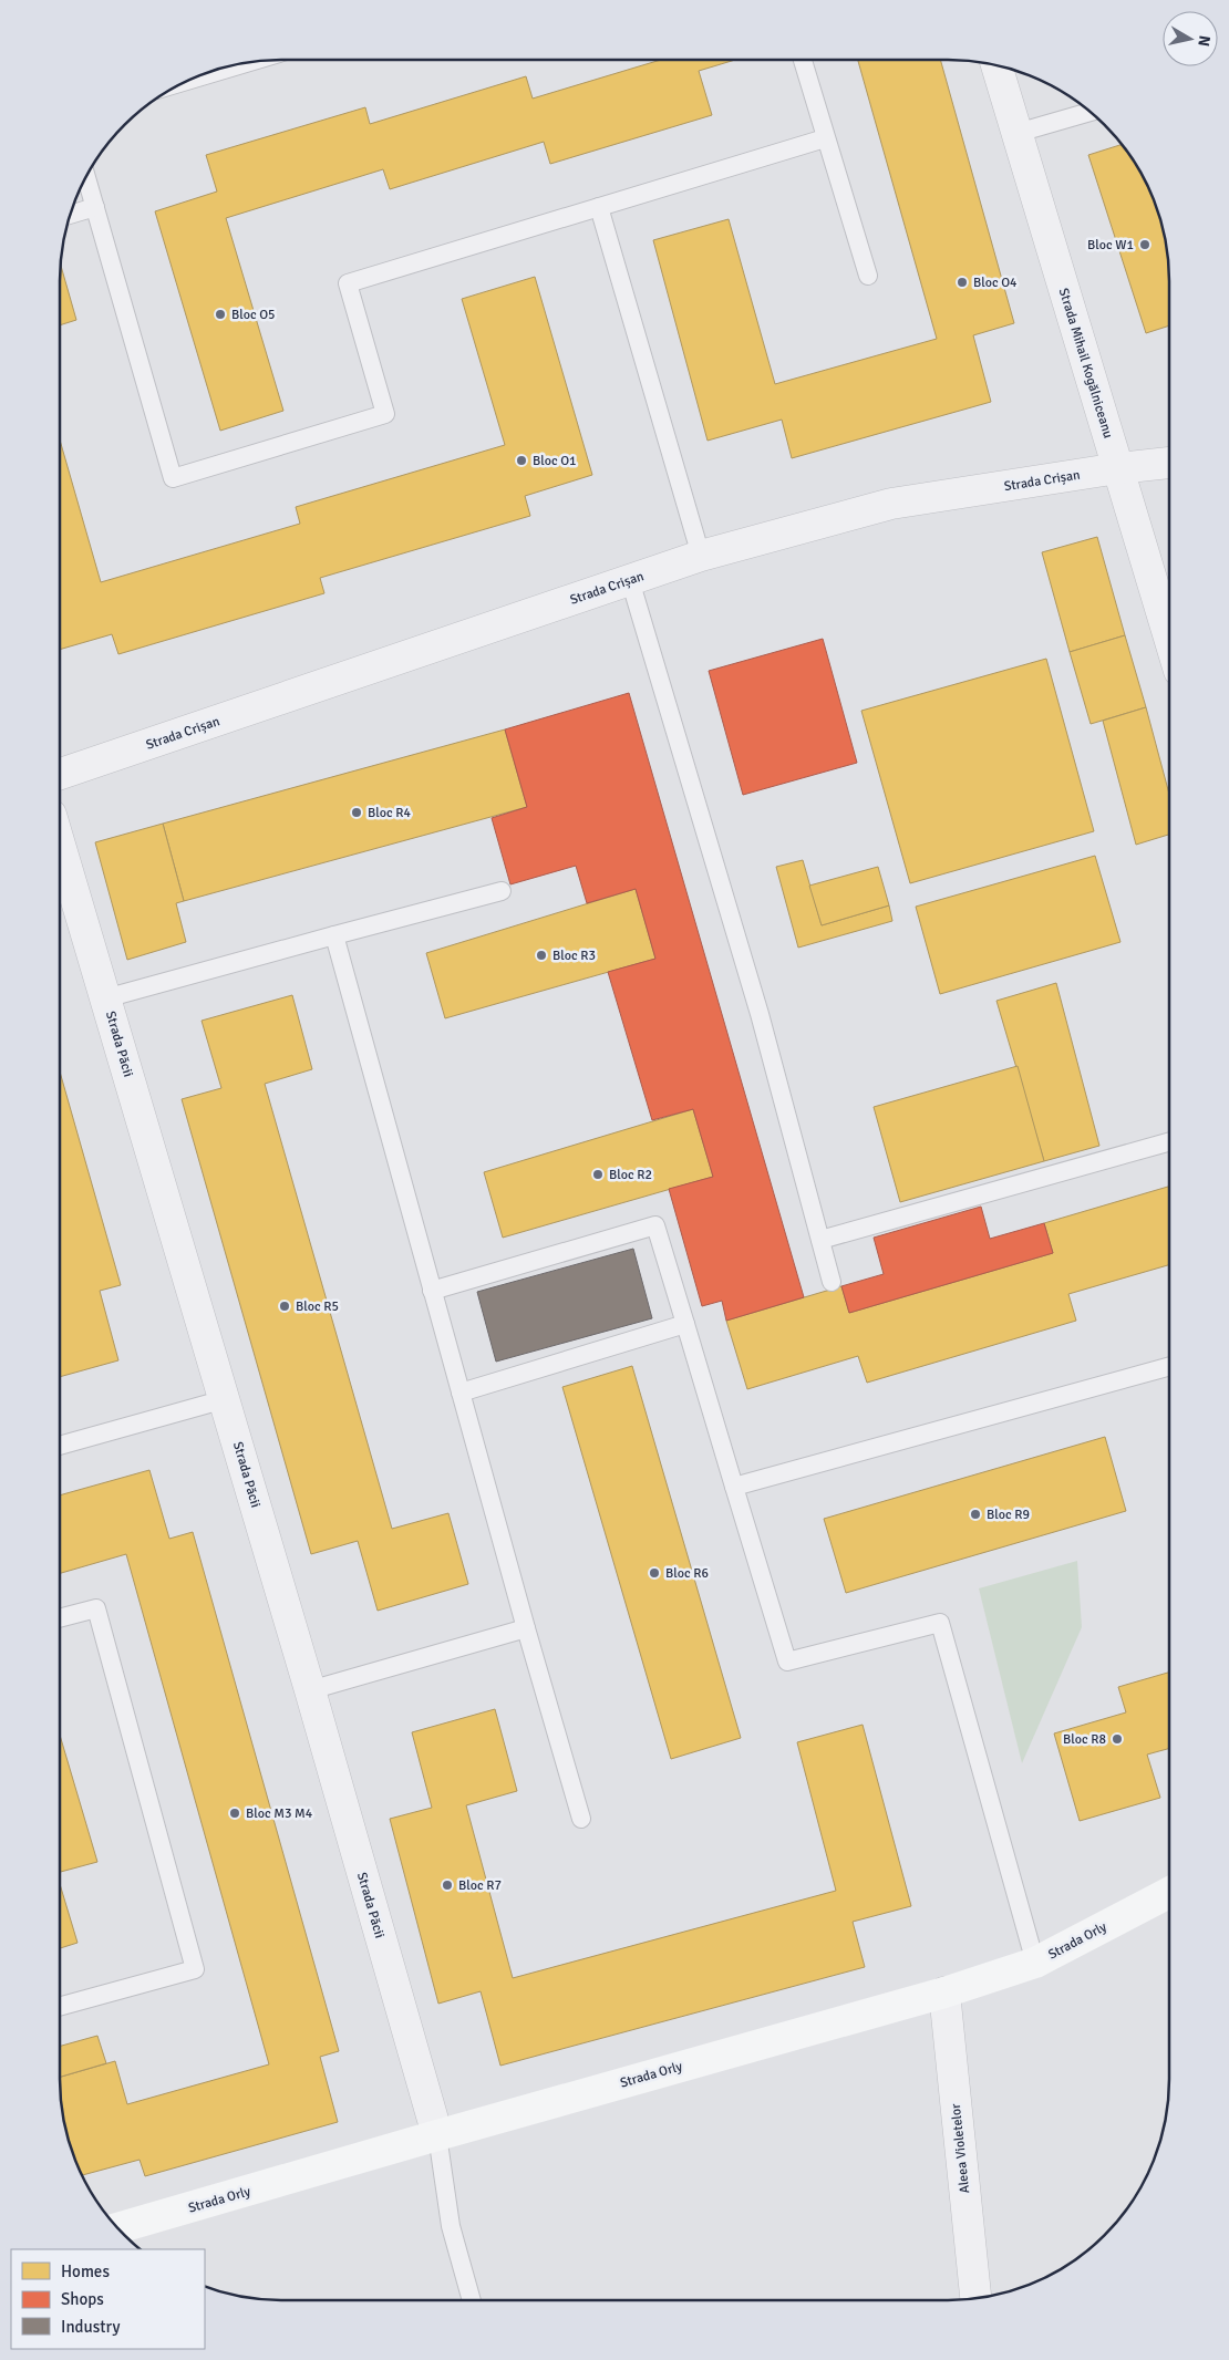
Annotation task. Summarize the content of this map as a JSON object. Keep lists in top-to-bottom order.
{
  "streets": {
    "street": [
      "Strada Mihail Kogălniceanu",
      "Strada Crișan",
      "Strada Păcii",
      "Strada Orly",
      "Aleea Violetelor"
    ]
  },
  "crossings": [
    ["Strada Mihail Kogălniceanu", "Strada Crișan"],
    ["Strada Păcii", "Strada Orly"],
    ["Strada Orly", "Aleea Violetelor"]
  ],
  "places": [
    "Bloc W1",
    "Bloc O4",
    "Bloc O5",
    "Bloc O1",
    "Bloc R4",
    "Bloc R3",
    "Bloc R2",
    "Bloc R5",
    "Bloc R9",
    "Bloc R6",
    "Bloc R8",
    "Bloc M3 M4",
    "Bloc R7"
  ],
  "legend": ["Homes", "Shops", "Industry"],
  "north": "right"
}
